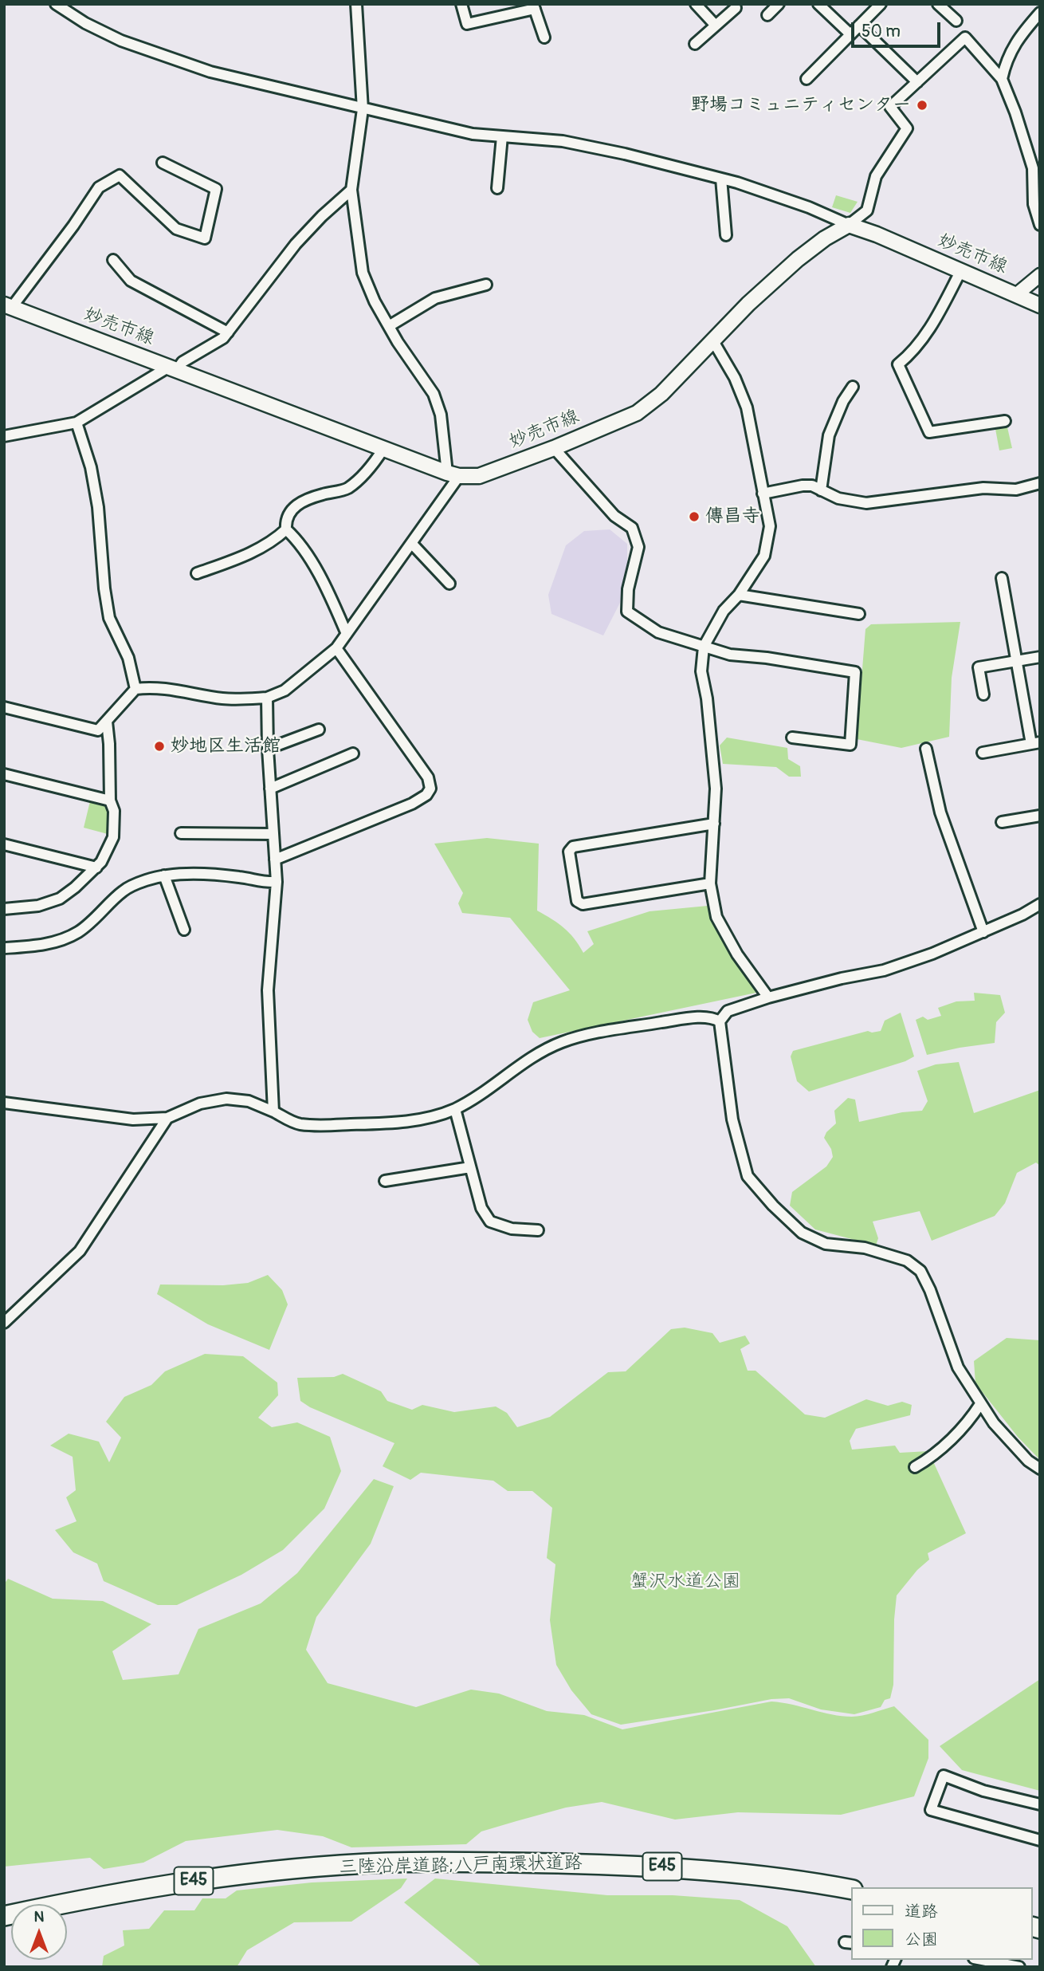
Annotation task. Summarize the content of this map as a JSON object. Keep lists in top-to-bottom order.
{
  "streets": {
    "highway": ["三陸沿岸道路;八戸南環状道路", "E45"],
    "main road": ["妙売市線"]
  },
  "parks": ["蟹沢水道公園"],
  "places": ["野場コミュニティセンター", "傳昌寺", "妙地区生活館"],
  "legend": ["道路", "公園"],
  "scale_bar": "50 m",
  "north": "top"
}
